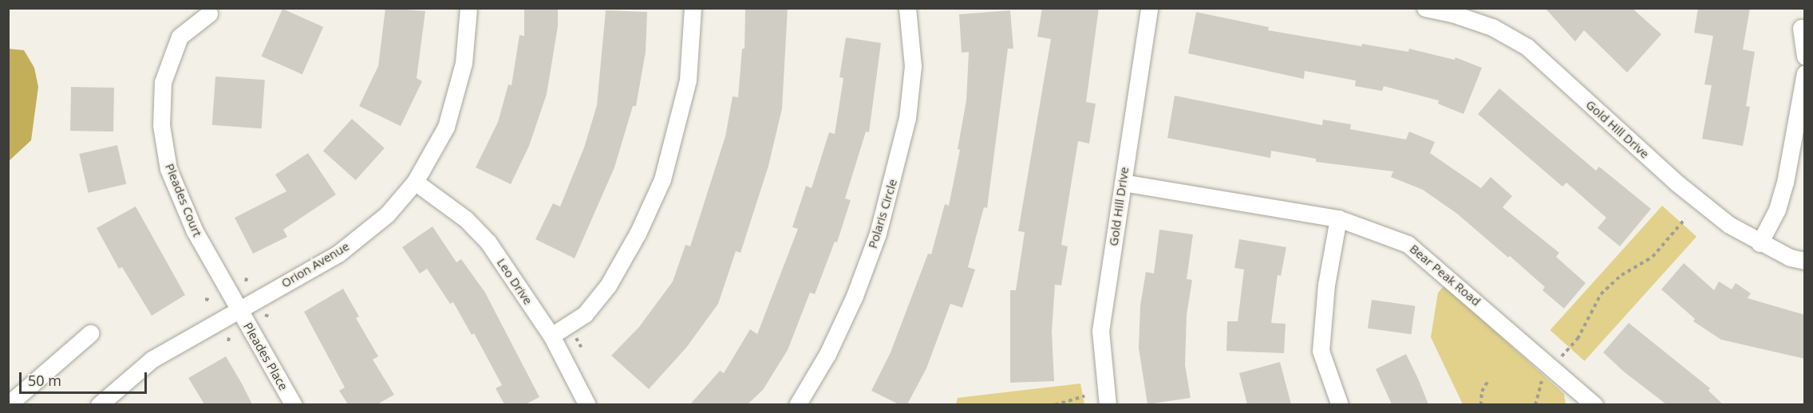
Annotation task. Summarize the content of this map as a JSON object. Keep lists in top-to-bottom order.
{
  "streets": {
    "street": [
      "Gold Hill Drive",
      "Pleades Court",
      "Polaris Circle",
      "Orion Avenue",
      "Bear Peak Road",
      "Leo Drive",
      "Pleades Place"
    ]
  },
  "crossings": [
    ["Gold Hill Drive", "Bear Peak Road"],
    ["Pleades Court", "Orion Avenue"],
    ["Pleades Court", "Pleades Place"],
    ["Orion Avenue", "Leo Drive"],
    ["Orion Avenue", "Pleades Place"]
  ],
  "scale_bar": "50 m"
}
